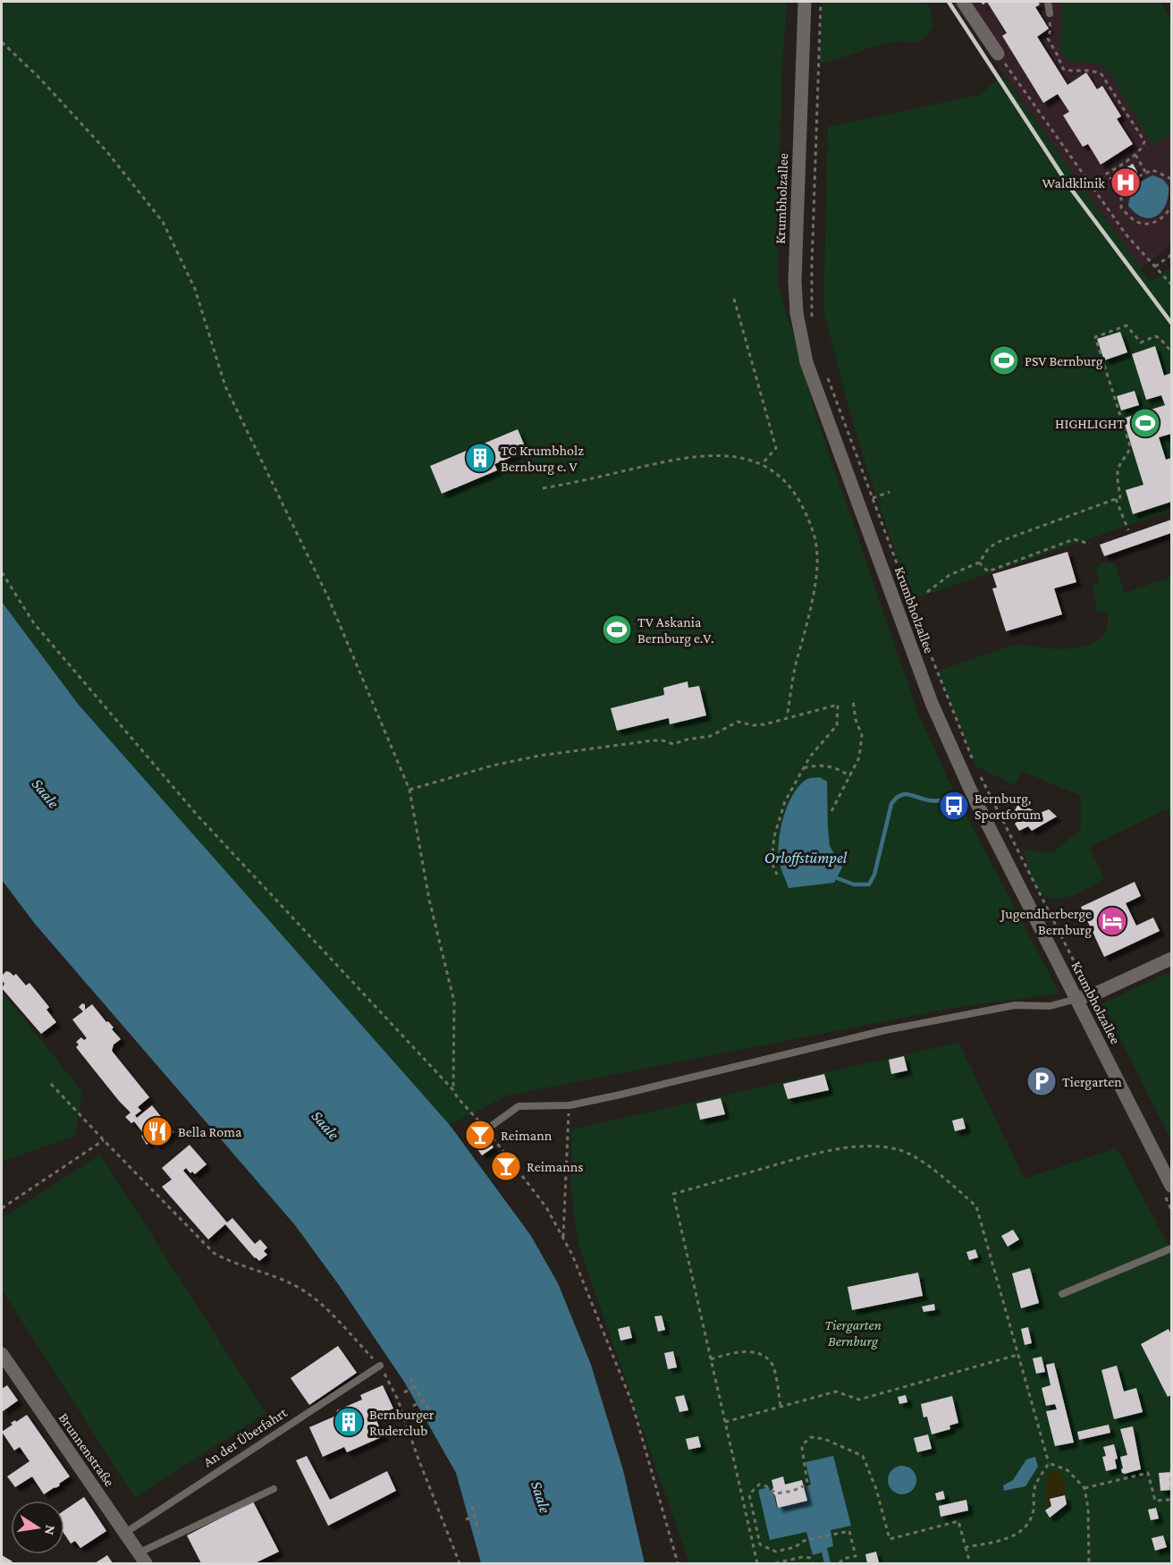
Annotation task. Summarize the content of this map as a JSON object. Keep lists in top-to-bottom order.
{
  "streets": {
    "street": ["Krumbholzallee", "Brunnenstraße"],
    "lane": ["An der Überfahrt"]
  },
  "crossings": [
    ["An der Überfahrt", "Brunnenstraße"]
  ],
  "water": ["Saale", "Orloffstümpel"],
  "parks": ["Tiergarten Bernburg"],
  "places": {
    "hospital": ["Waldklinik"],
    "sports": ["PSV Bernburg", "HIGHLIGHT", "TV Askania Bernburg e.V."],
    "building": ["TC Krumbholz Bernburg e. V", "Bernburger Ruderclub"],
    "bus stop": ["Bernburg, Sportforum"],
    "hotel": ["Jugendherberge Bernburg"],
    "parking": ["Tiergarten"],
    "restaurant": ["Bella Roma"],
    "bar": ["Reimann", "Reimanns"]
  },
  "north": "right"
}
